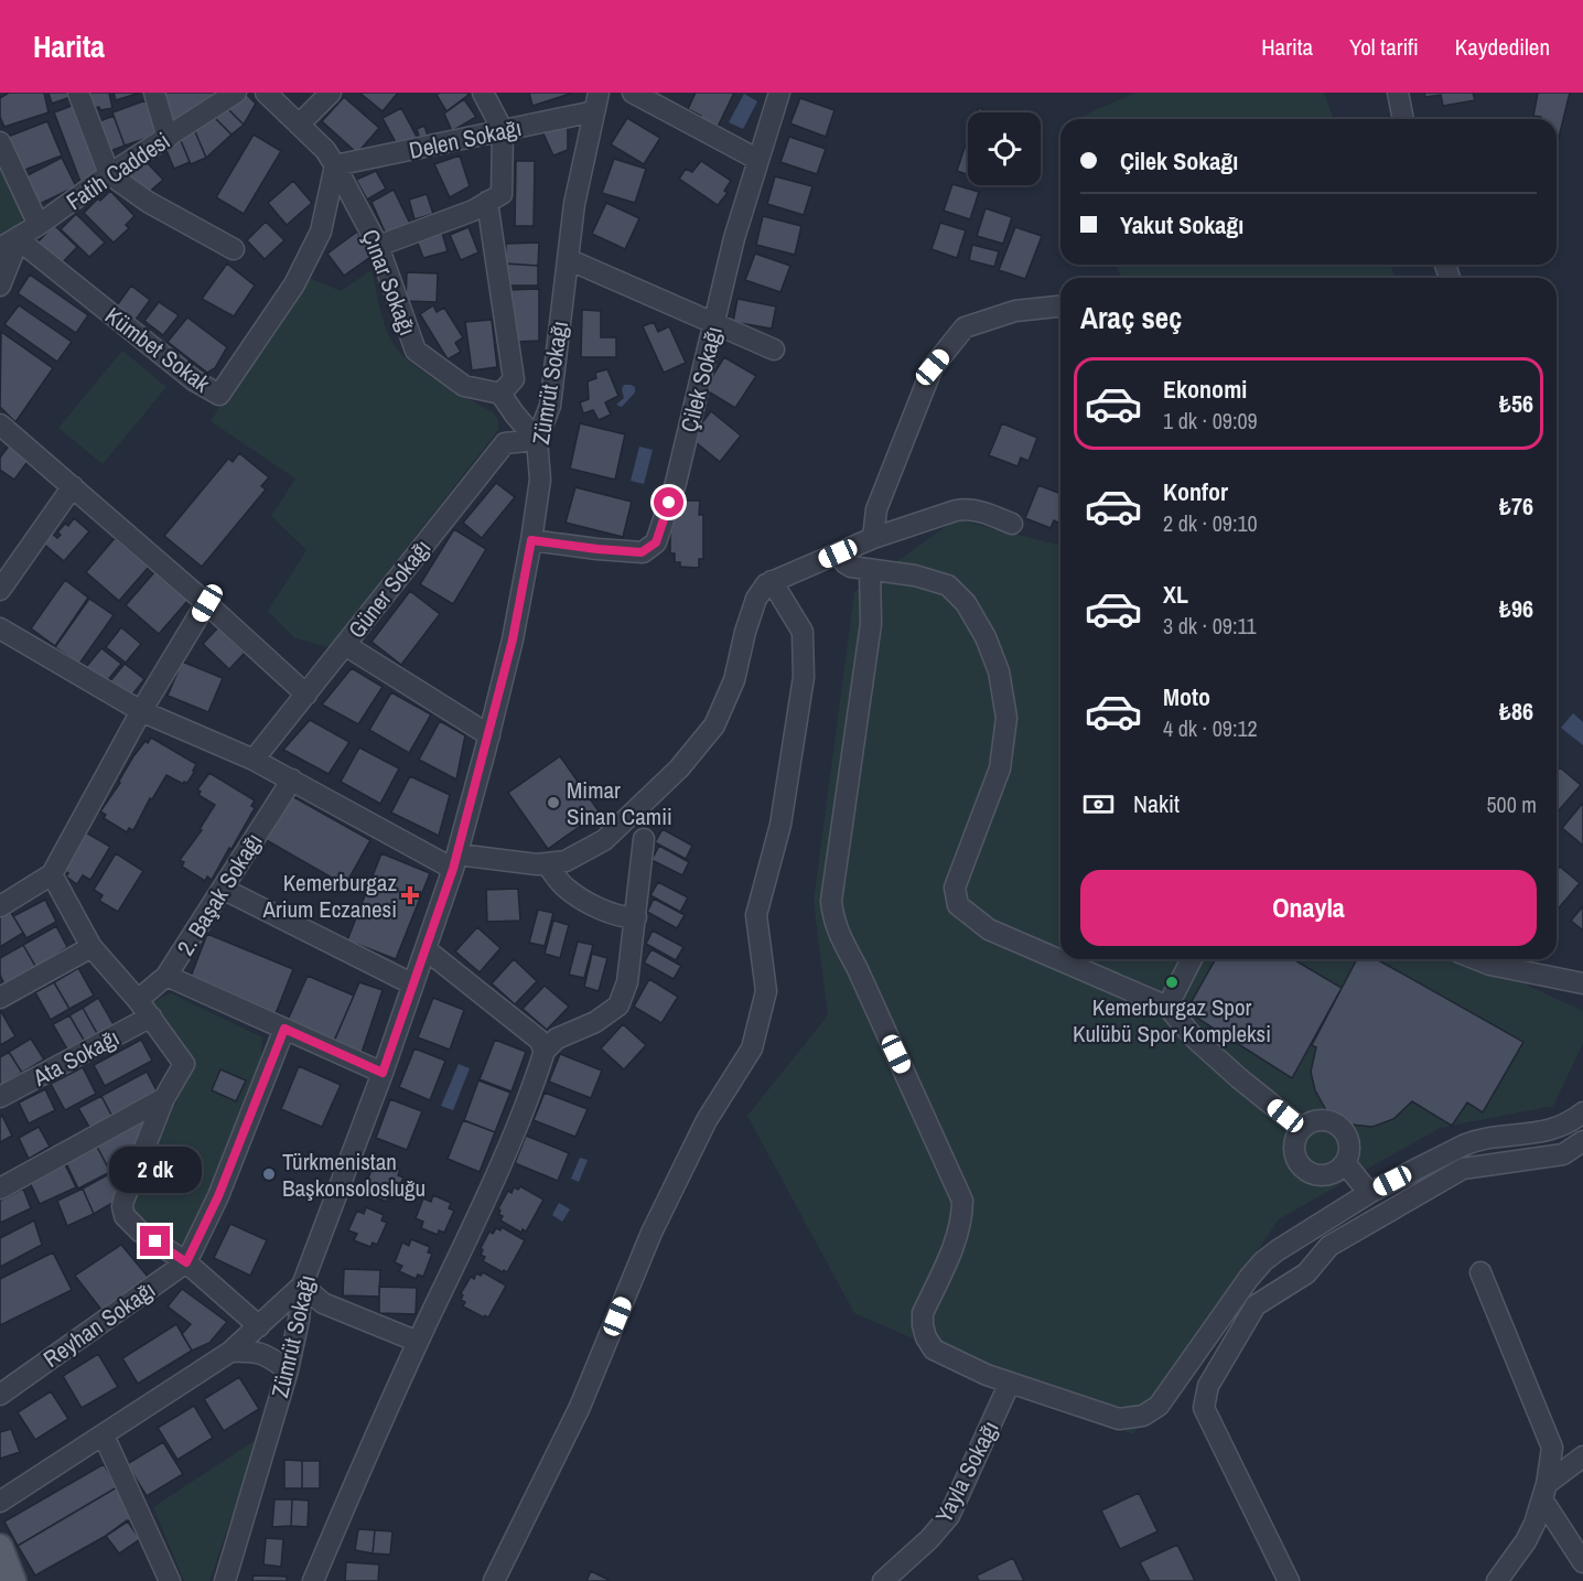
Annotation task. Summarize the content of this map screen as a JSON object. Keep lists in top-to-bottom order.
{
  "streets": {
    "street": [
      "Delen Sokağı",
      "Fatih Caddesi",
      "Çınar Sokağı",
      "Kümbet Sokak",
      "Çilek Sokağı",
      "Zümrüt Sokağı",
      "Güner Sokağı",
      "2. Başak Sokağı",
      "Ata Sokağı",
      "Reyhan Sokağı",
      "Yayla Sokağı"
    ]
  },
  "crossings": [
    ["Delen Sokağı", "Çınar Sokağı"],
    ["Delen Sokağı", "Kümbet Sokak"],
    ["Delen Sokağı", "Zümrüt Sokağı"],
    ["Fatih Caddesi", "Kümbet Sokak"],
    ["Çınar Sokağı", "Kümbet Sokak"],
    ["Çilek Sokağı", "Zümrüt Sokağı"]
  ],
  "places": {
    "other": ["Mimar Sinan Camii", "Kemerburgaz Spor Kulübü Spor Kompleksi", "Türkmenistan Başkonsolosluğu"],
    "health": ["Kemerburgaz Arium Eczanesi"]
  },
  "page": {
    "header": "Harita",
    "nav": ["Harita", "Yol tarifi", "Kaydedilen"],
    "banner": ["Çilek Sokağı", "Yakut Sokağı"],
    "heading": "Araç seç",
    "list": [
      {
        "name": "Ekonomi",
        "note": "1 dk · 09:09",
        "value": "₺56"
      },
      {
        "name": "Konfor",
        "note": "2 dk · 09:10",
        "value": "₺76"
      },
      {
        "name": "XL",
        "note": "3 dk · 09:11",
        "value": "₺96"
      },
      {
        "name": "Moto",
        "note": "4 dk · 09:12",
        "value": "₺86"
      }
    ],
    "pay": ["Nakit", "500 m"],
    "buttons": "Onayla",
    "bubble": "2 dk"
  }
}
